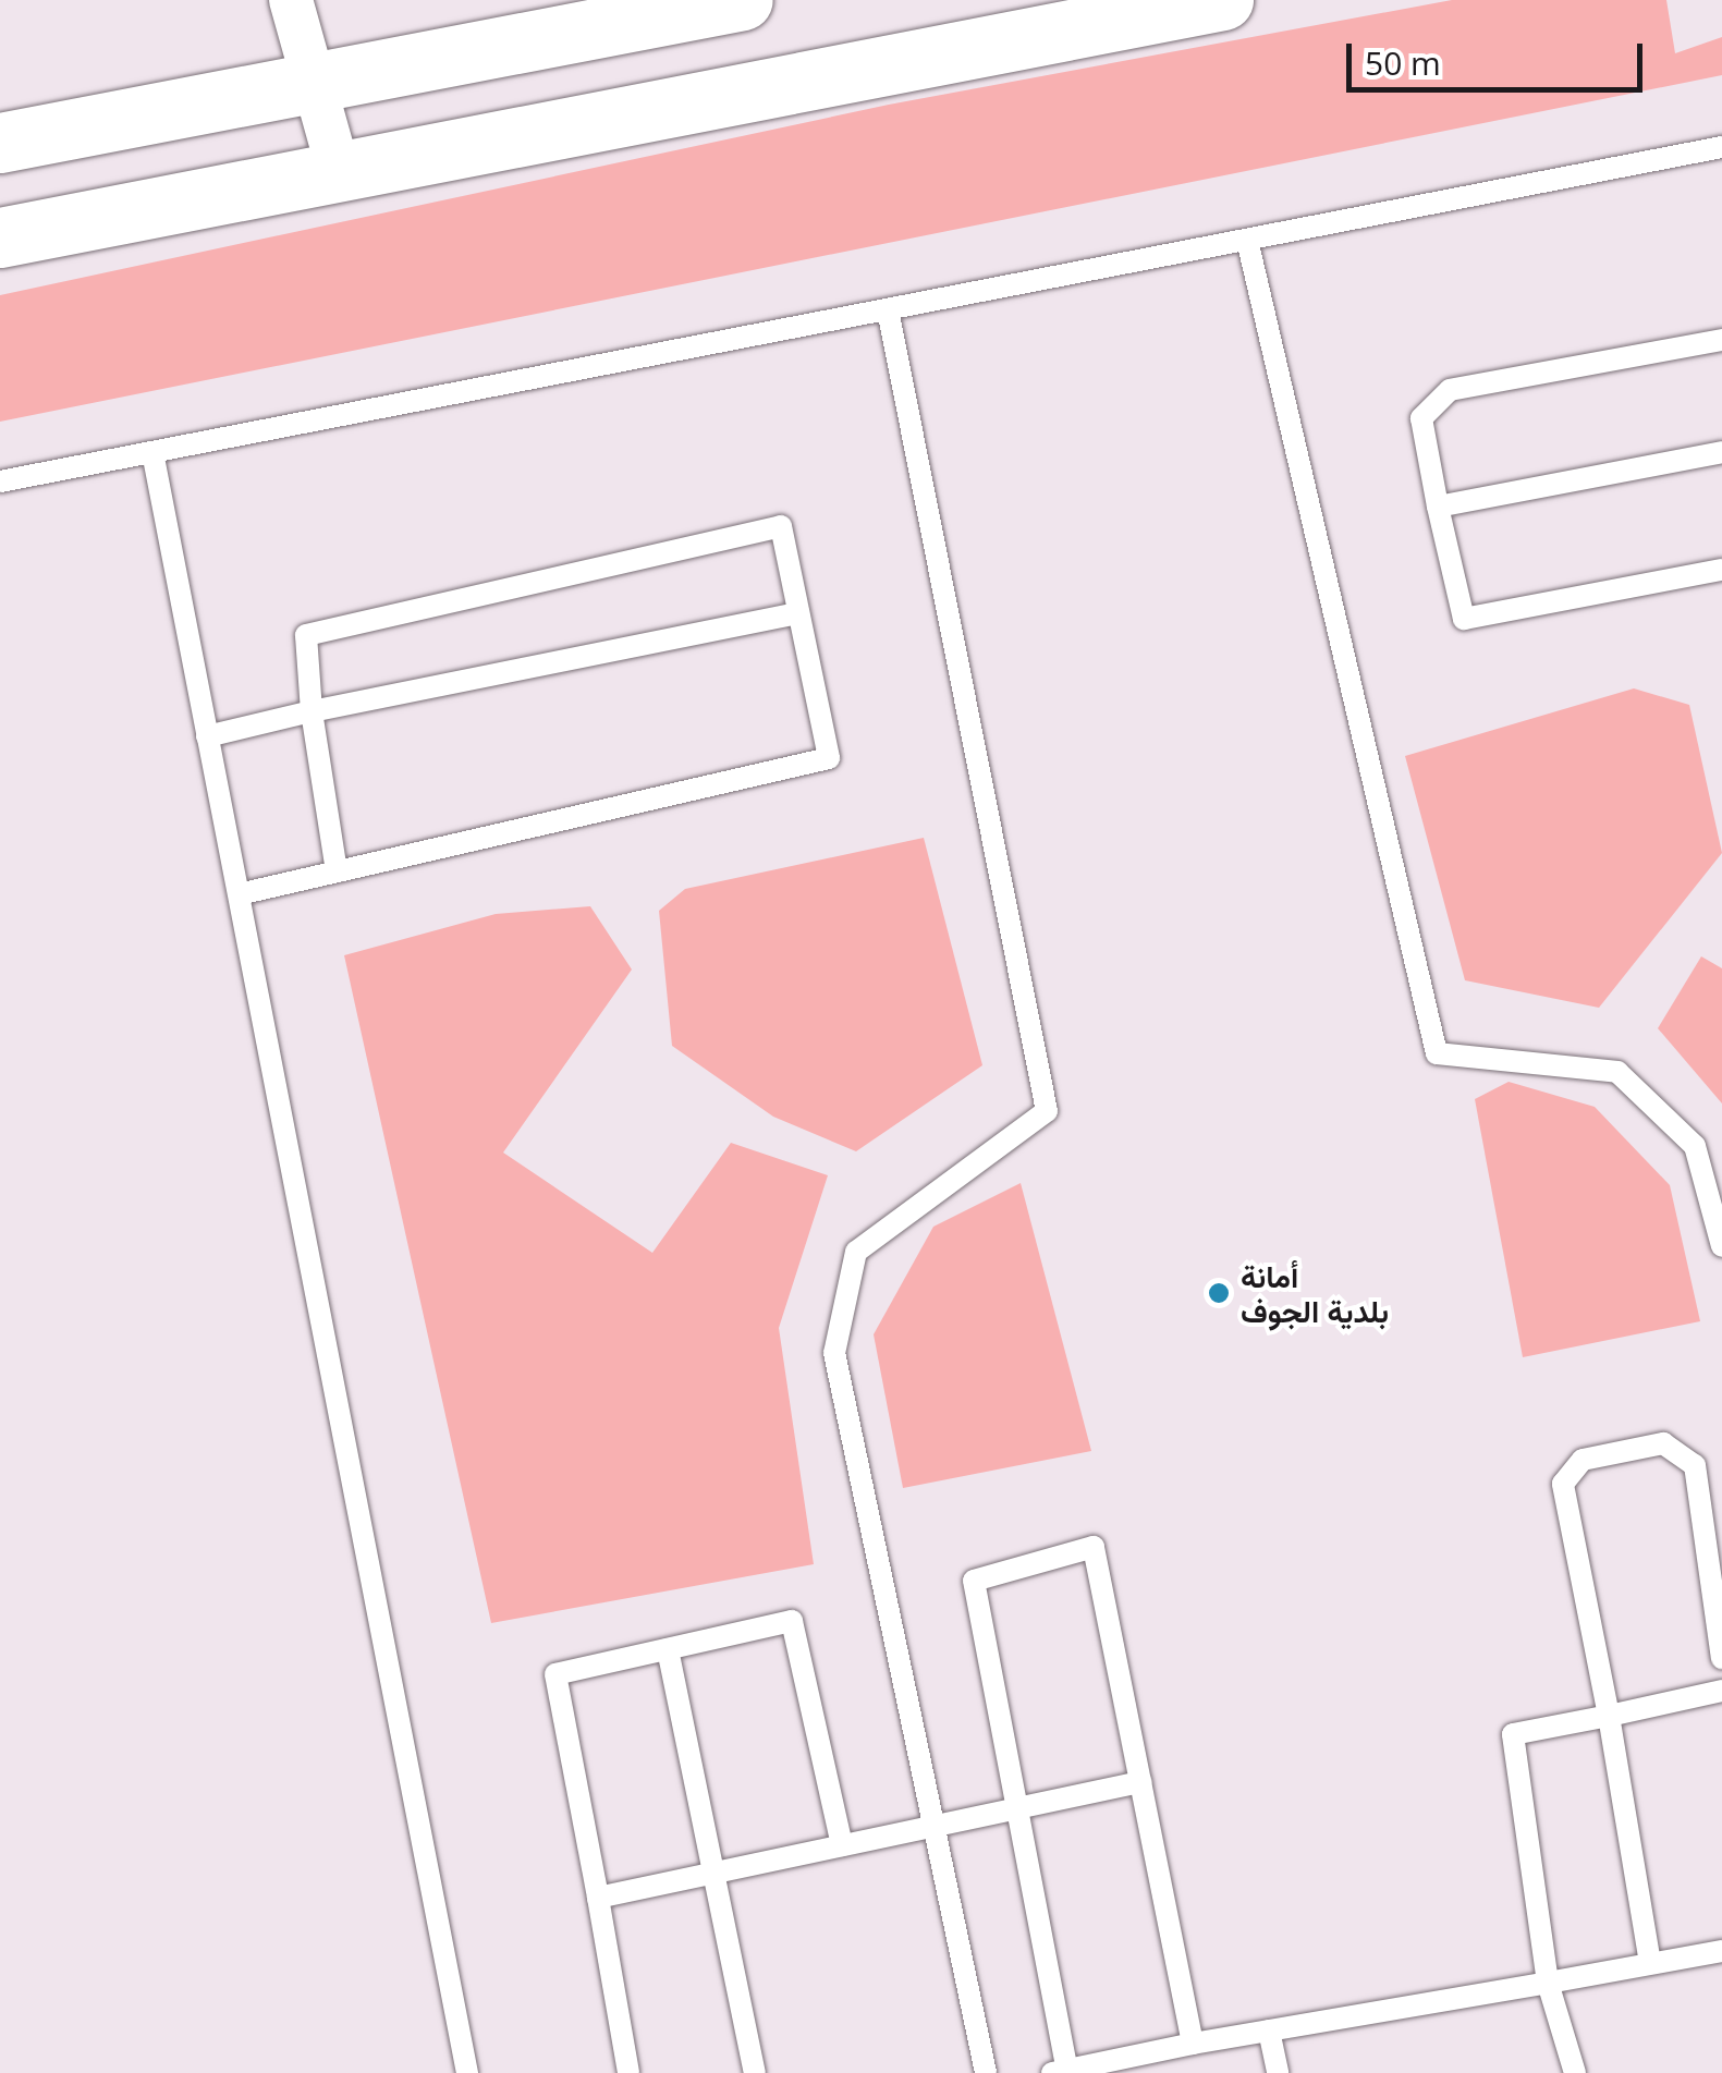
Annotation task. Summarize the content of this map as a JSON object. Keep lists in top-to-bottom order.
{
  "places": ["أمانة بلدية الجوف"],
  "scale_bar": "50 m"
}
